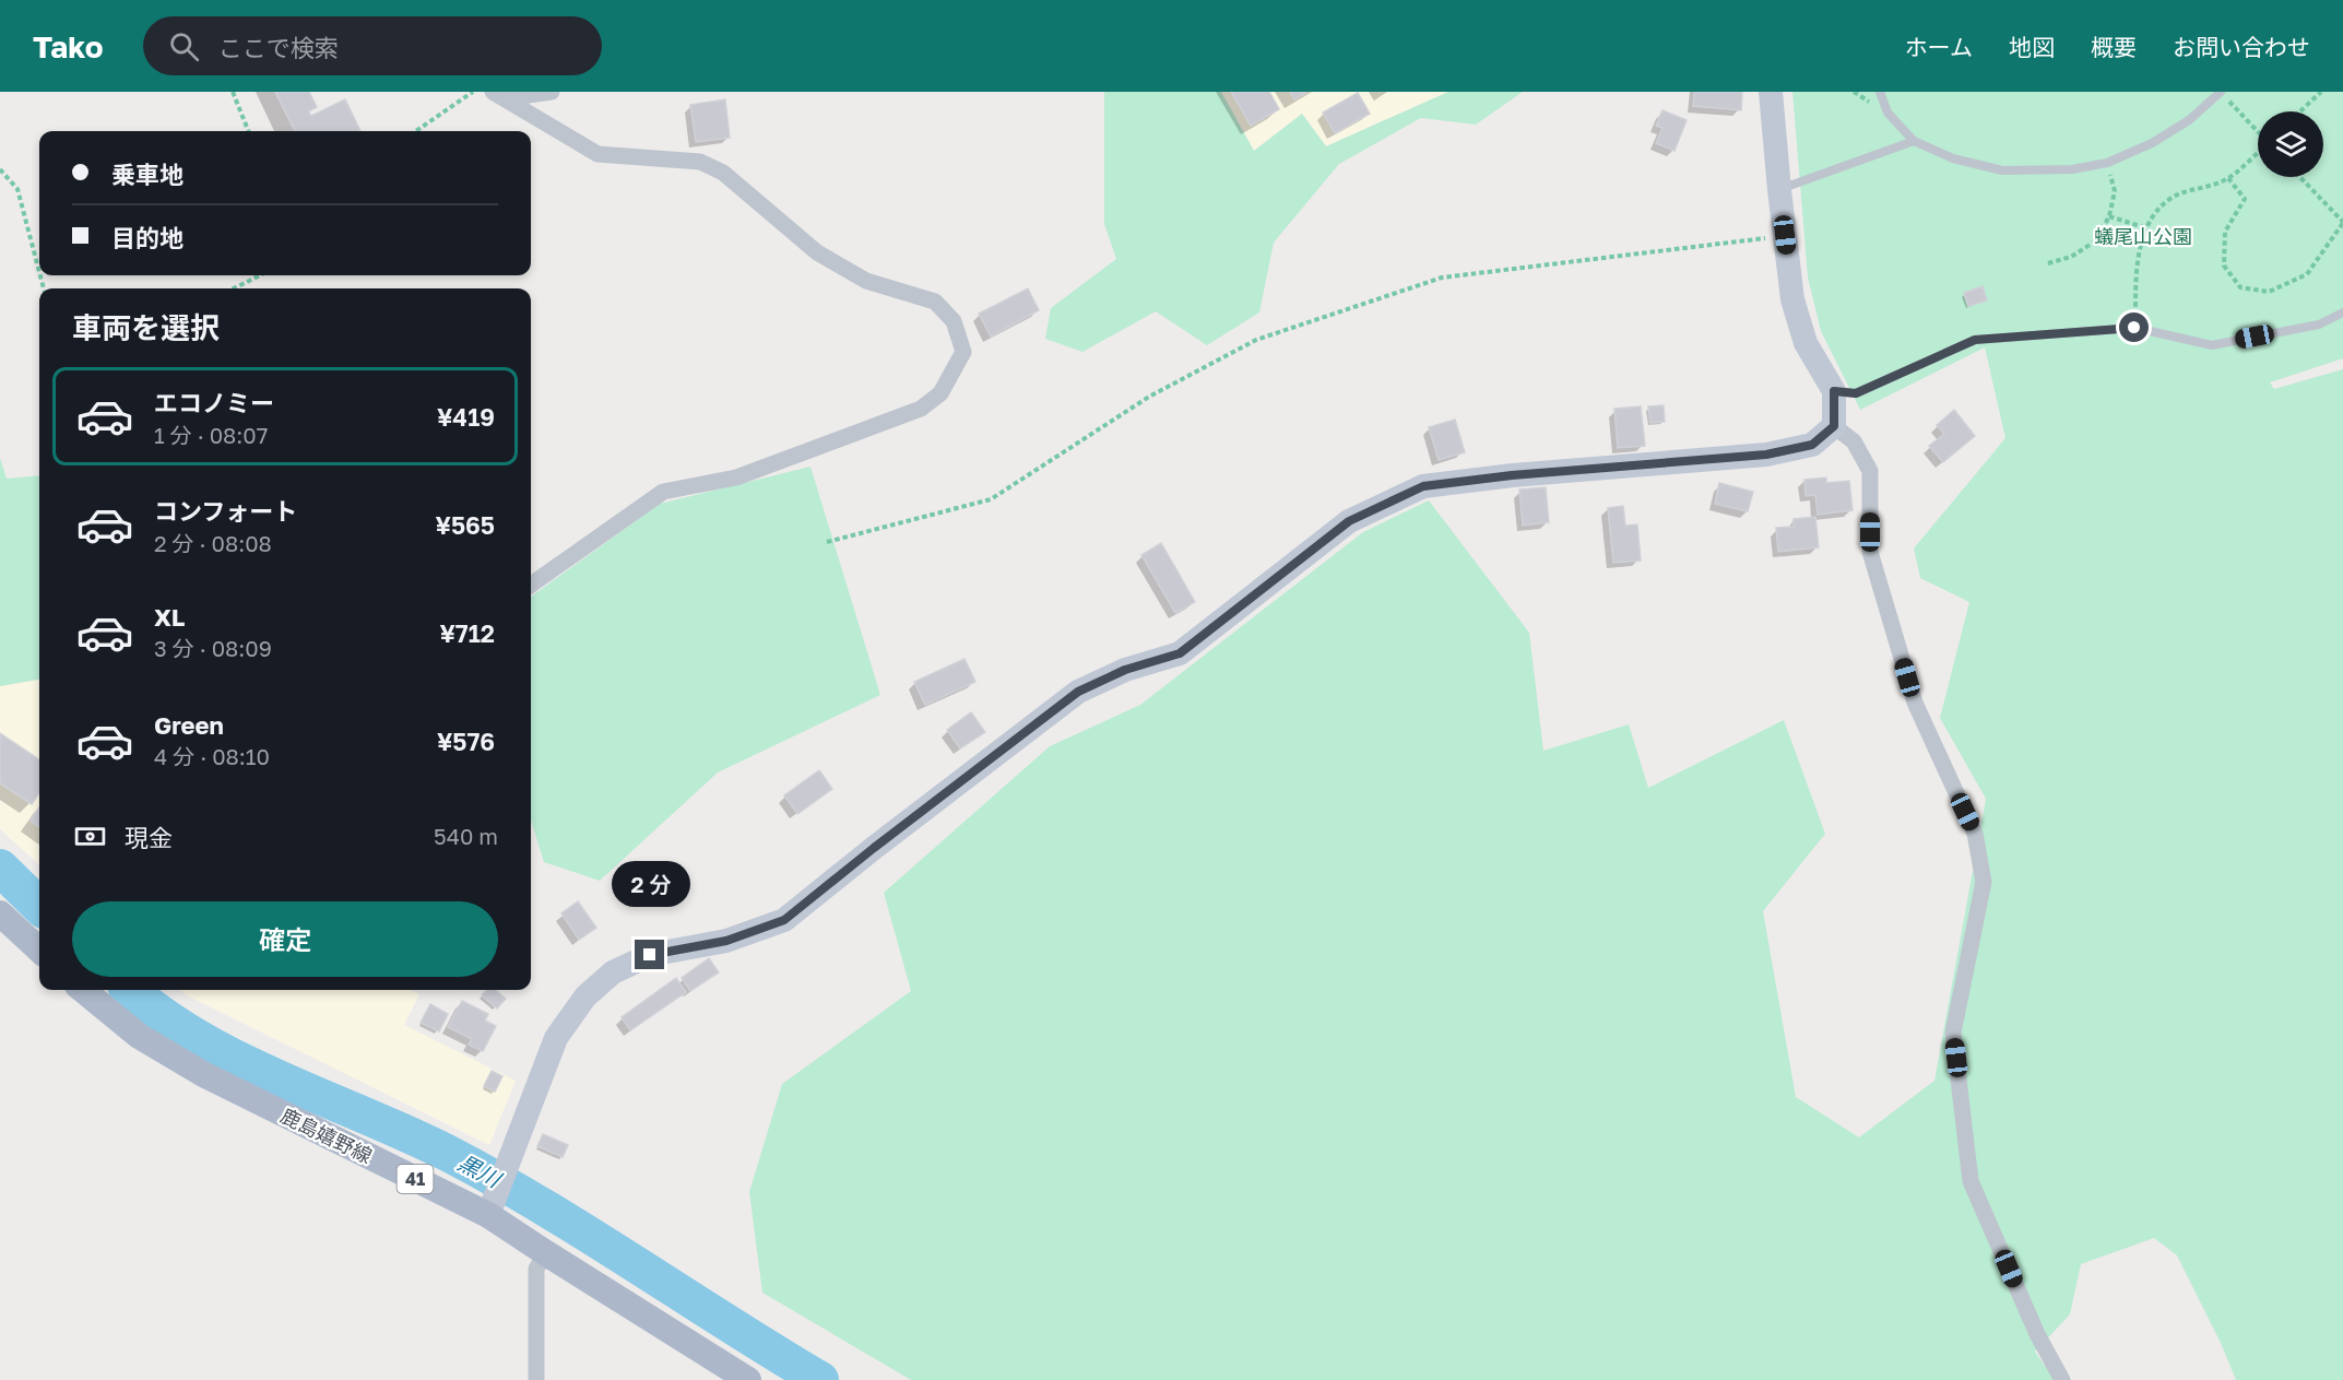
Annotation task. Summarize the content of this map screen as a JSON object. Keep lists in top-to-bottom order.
{
  "streets": {
    "main road": ["鹿島嬉野線", "41"]
  },
  "water": ["黒川"],
  "parks": ["蟻尾山公園"],
  "page": {
    "header": "Tako",
    "search": "ここで検索",
    "nav": [
      "ホーム",
      "地図",
      "概要",
      "お問い合わせ"
    ],
    "banner": ["乗車地", "目的地"],
    "heading": "車両を選択",
    "list": [
      {
        "name": "エコノミー",
        "note": "1 分 · 08:07",
        "value": "¥419"
      },
      {
        "name": "コンフォート",
        "note": "2 分 · 08:08",
        "value": "¥565"
      },
      {
        "name": "XL",
        "note": "3 分 · 08:09",
        "value": "¥712"
      },
      {
        "name": "Green",
        "note": "4 分 · 08:10",
        "value": "¥576"
      }
    ],
    "pay": ["現金", "540 m"],
    "bubble": "2 分",
    "buttons": "確定"
  }
}
